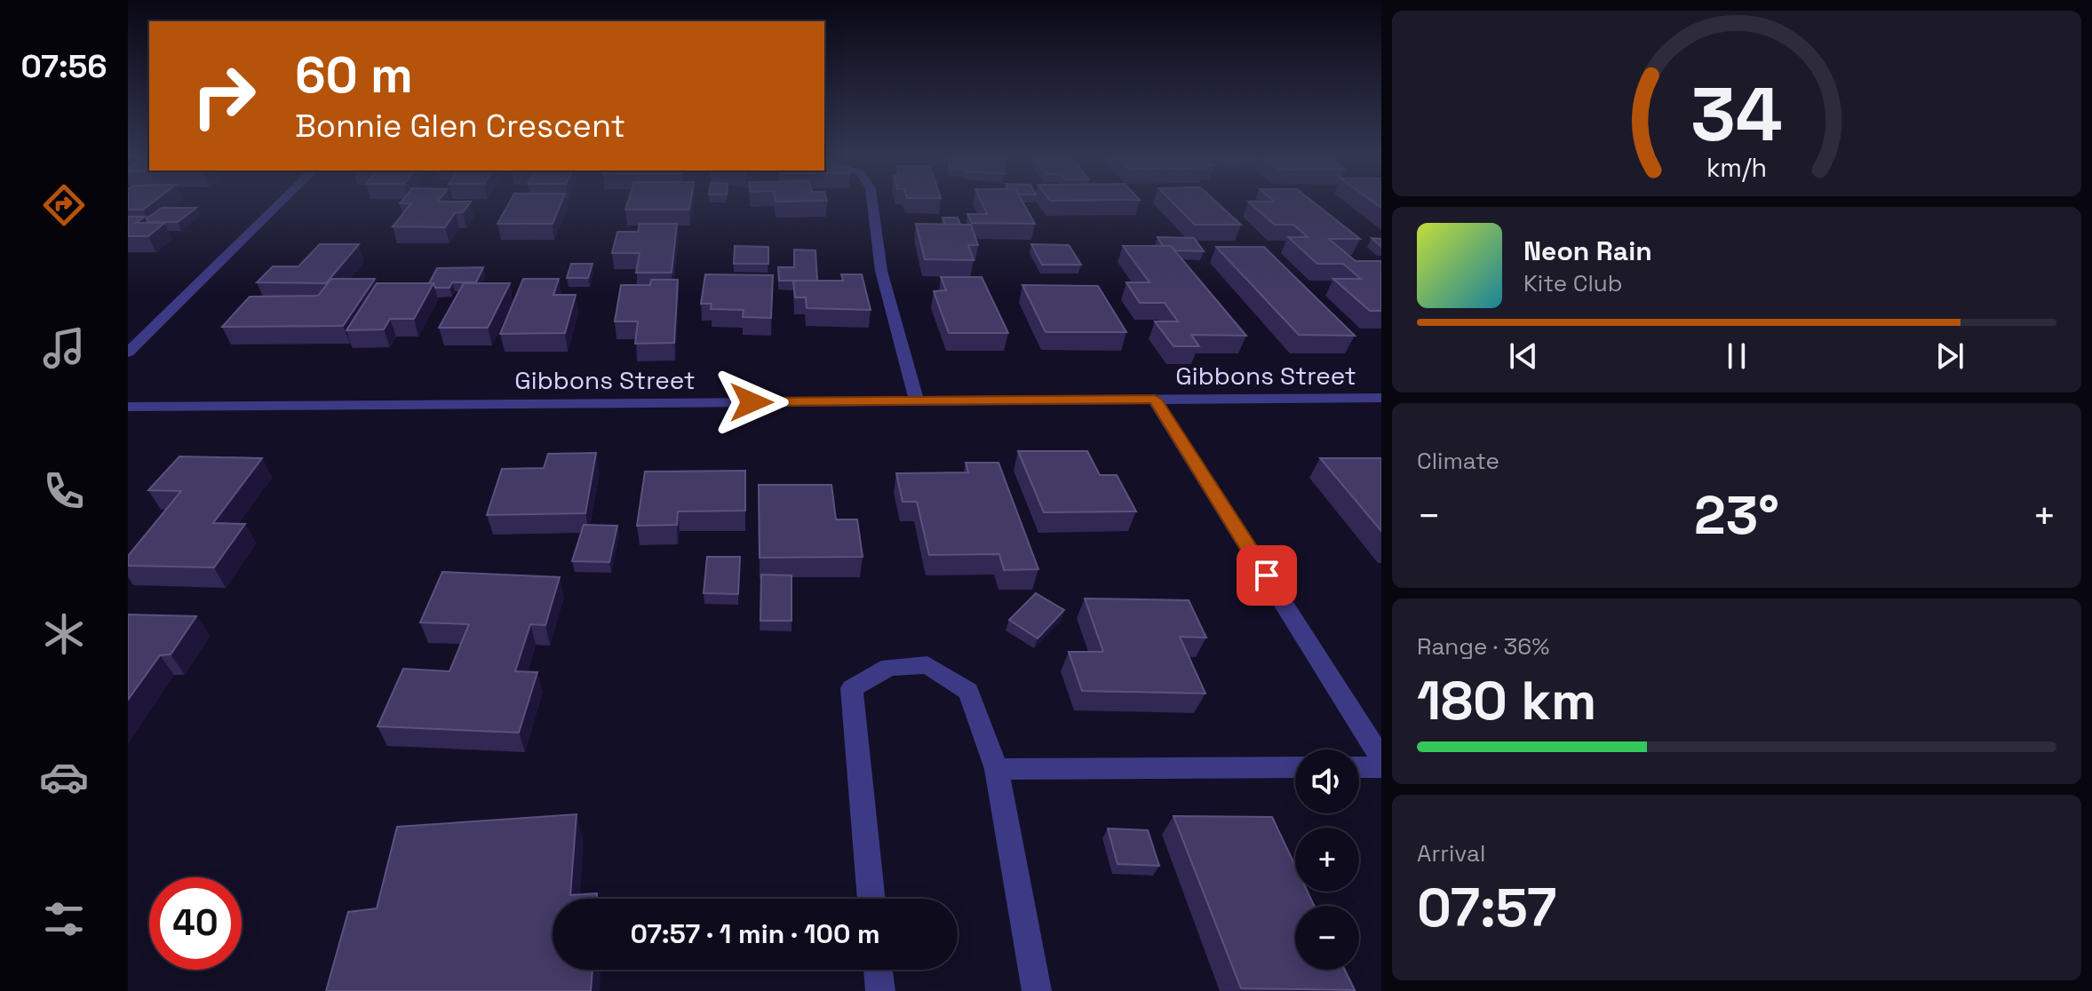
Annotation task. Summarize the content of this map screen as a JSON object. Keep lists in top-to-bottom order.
{
  "streets": {
    "street": ["Gibbons Street"]
  },
  "page": {
    "tabs": "07:56",
    "turn": ["60 m", "Bonnie Glen Crescent"],
    "song": ["Neon Rain", "Kite Club"],
    "tile": [
      "Climate",
      ["Range · 36%", "180 km"],
      ["Arrival", "07:57"]
    ],
    "heat": ["−", "23°", "+"],
    "map_buttons": ["+", "−"],
    "limit": "40",
    "trip": "07:57 · 1 min · 100 m",
    "gauge": ["34", "km/h"]
  }
}
